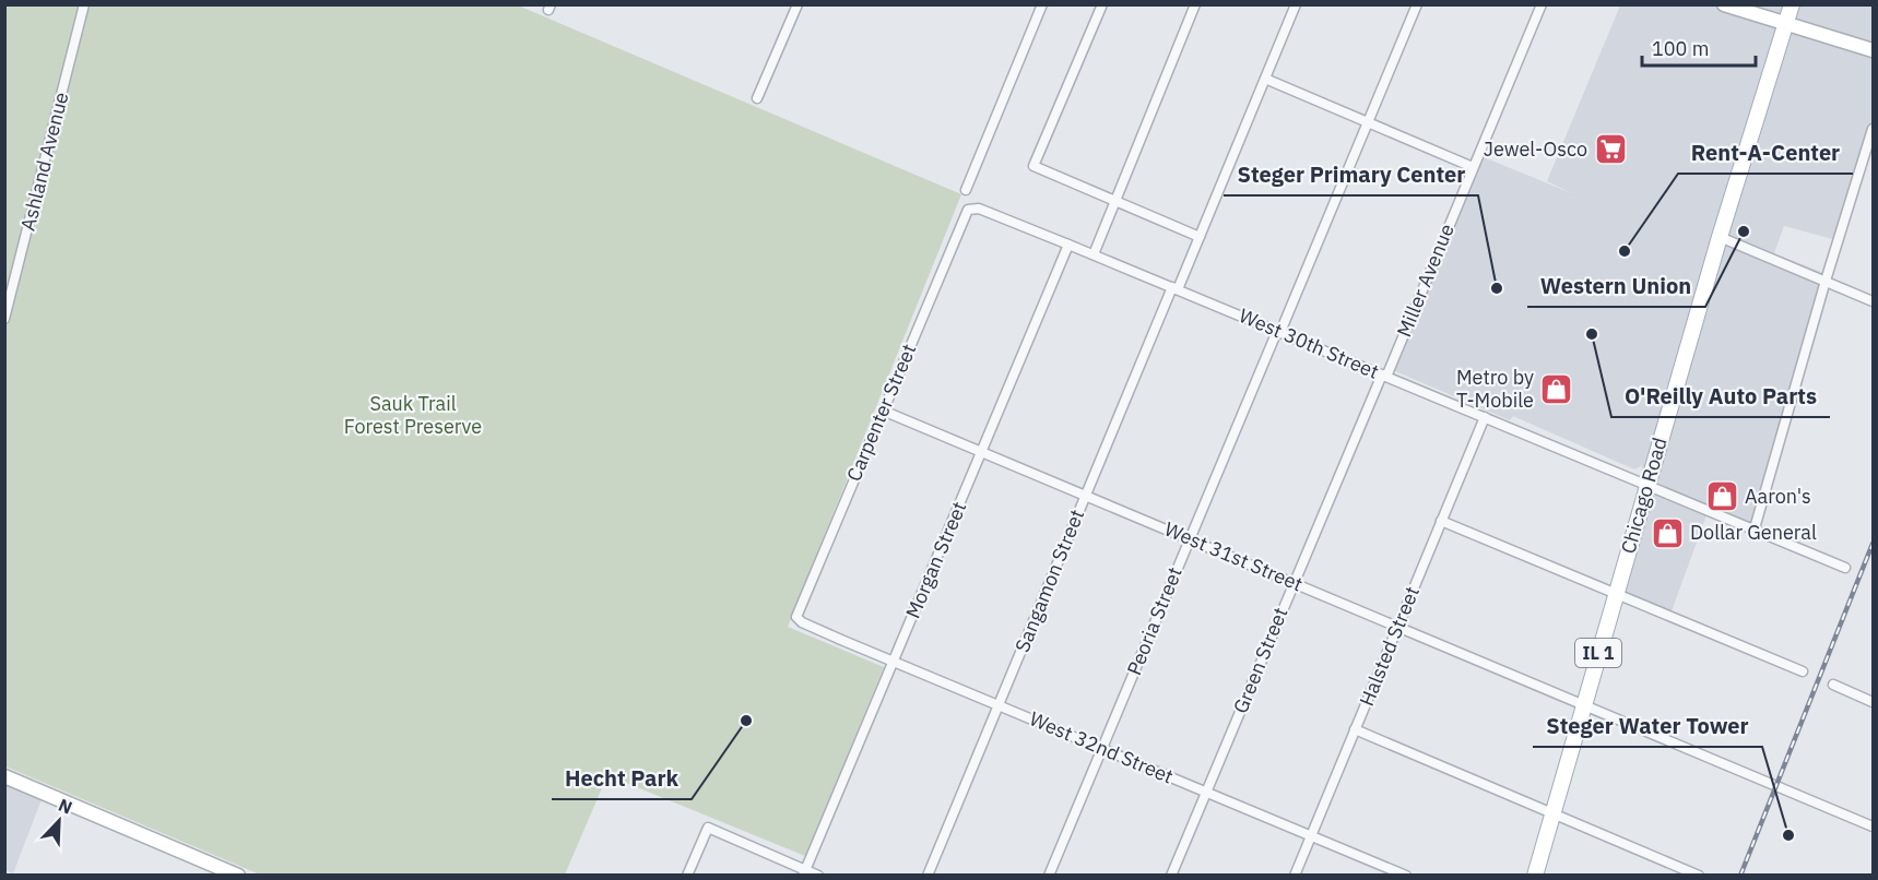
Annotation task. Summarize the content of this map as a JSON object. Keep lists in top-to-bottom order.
{
  "streets": {
    "main road": ["Chicago Road", "IL 1"],
    "street": [
      "Ashland Avenue",
      "Miller Avenue",
      "West 30th Street",
      "Carpenter Street",
      "West 31st Street",
      "Morgan Street",
      "Sangamon Street",
      "Peoria Street",
      "Halsted Street",
      "Green Street",
      "West 32nd Street"
    ]
  },
  "crossings": [
    ["Miller Avenue", "West 30th Street"],
    ["Miller Avenue", "Green Street"],
    ["West 30th Street", "Carpenter Street"],
    ["West 30th Street", "Chicago Road"],
    ["West 30th Street", "Morgan Street"],
    ["West 30th Street", "Sangamon Street"],
    ["West 30th Street", "Peoria Street"],
    ["West 30th Street", "Halsted Street"],
    ["West 30th Street", "Green Street"],
    ["Carpenter Street", "West 31st Street"],
    ["Carpenter Street", "West 32nd Street"],
    ["Chicago Road", "West 31st Street"],
    ["West 31st Street", "Morgan Street"],
    ["West 31st Street", "Sangamon Street"],
    ["West 31st Street", "Peoria Street"],
    ["West 31st Street", "Halsted Street"],
    ["West 31st Street", "Green Street"],
    ["Morgan Street", "West 32nd Street"],
    ["Sangamon Street", "West 32nd Street"],
    ["Peoria Street", "West 32nd Street"],
    ["Halsted Street", "West 32nd Street"],
    ["Green Street", "West 32nd Street"]
  ],
  "parks": ["Sauk Trail Forest Preserve"],
  "places": {
    "supermarket": ["Jewel-Osco"],
    "other": [
      "Western Union",
      "Rent-A-Center",
      "Steger Primary Center",
      "O'Reilly Auto Parts",
      "Hecht Park",
      "Steger Water Tower"
    ],
    "shop": ["Metro by T-Mobile", "Aaron's", "Dollar General"]
  },
  "scale_bar": "100 m",
  "north": "top right"
}
